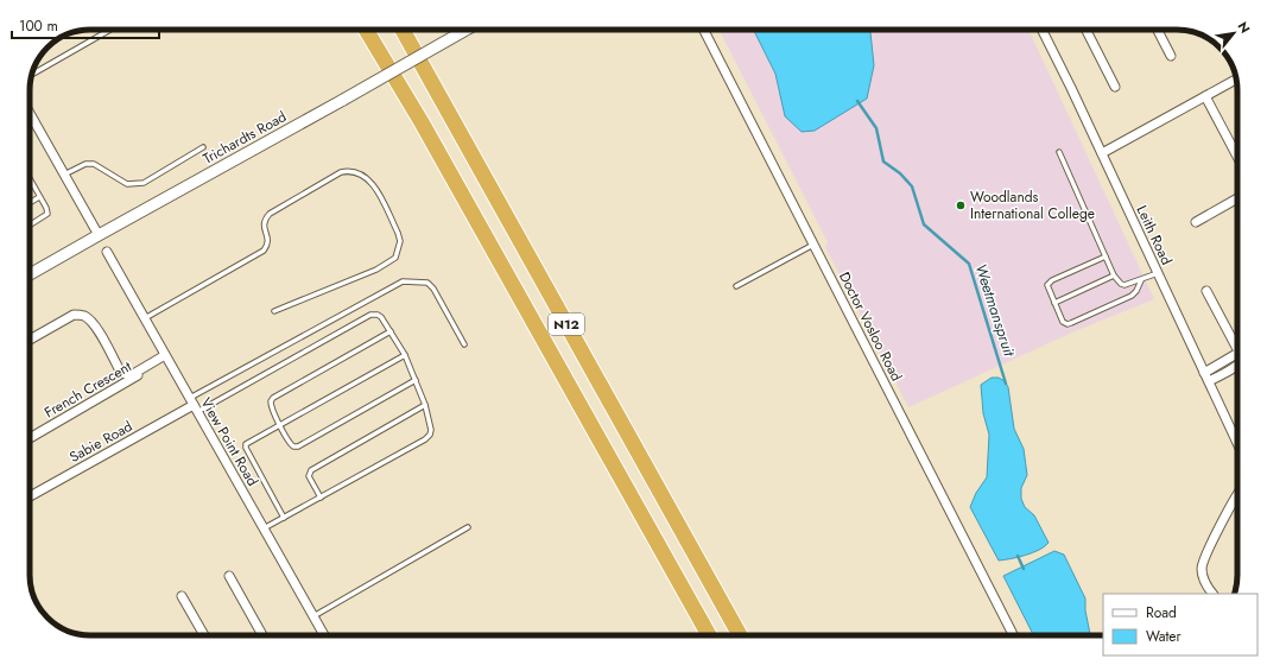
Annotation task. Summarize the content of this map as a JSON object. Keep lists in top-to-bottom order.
{
  "streets": {
    "highway": ["N12"],
    "street": [
      "Trichardts Road",
      "Leith Road",
      "Doctor Vosloo Road",
      "French Crescent",
      "Sabie Road",
      "View Point Road"
    ]
  },
  "crossings": [
    ["French Crescent", "View Point Road"],
    ["Sabie Road", "View Point Road"]
  ],
  "water": ["Weetmanspruit"],
  "places": ["Woodlands International College"],
  "legend": ["Road", "Water"],
  "scale_bar": "100 m",
  "north": "top right"
}
